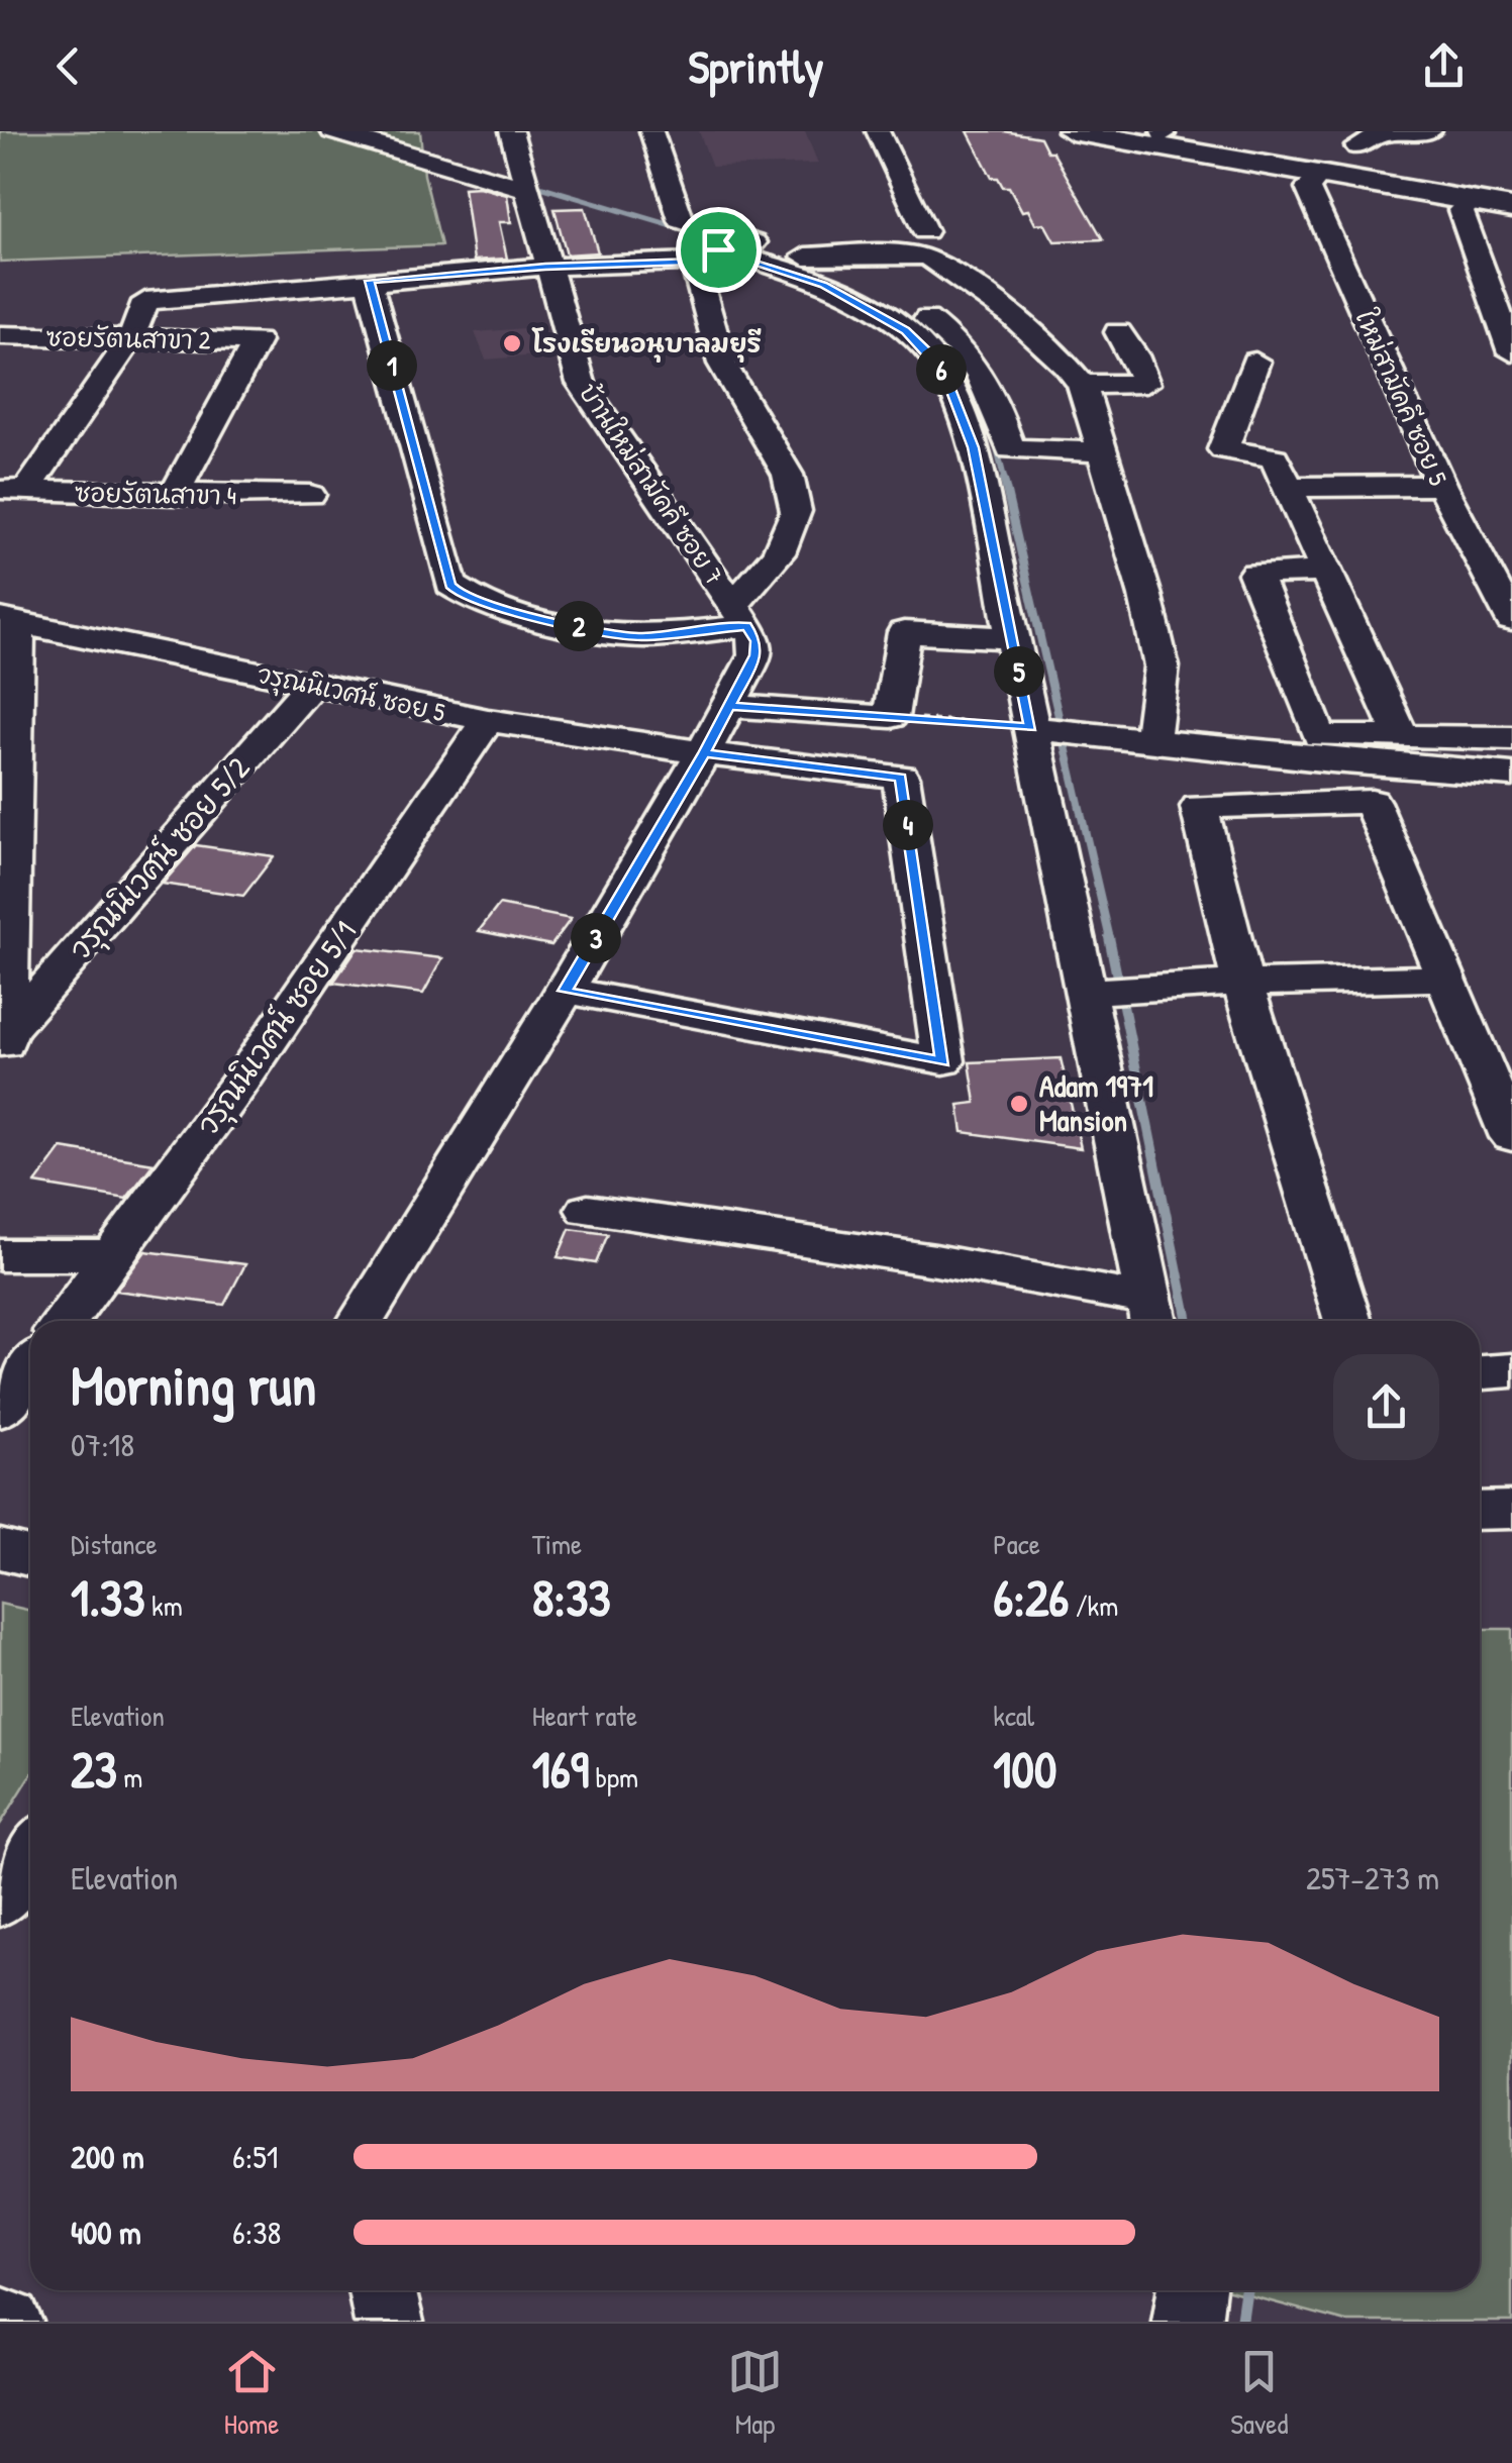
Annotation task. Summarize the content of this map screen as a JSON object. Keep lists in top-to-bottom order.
{
  "streets": {
    "street": [
      "ซอยรัตนสาขา 2",
      "ใหม่สามัคคี ซอย 5",
      "บ้านใหม่สามัคคี ซอย 7",
      "ซอยรัตนสาขา 4",
      "วรุณนิเวศน์ ซอย 5",
      "วรุณนิเวศน์ ซอย 5/2",
      "วรุณนิเวศน์ ซอย 5/1"
    ]
  },
  "crossings": [
    ["ซอยรัตนสาขา 2", "ซอยรัตนสาขา 4"],
    ["วรุณนิเวศน์ ซอย 5", "วรุณนิเวศน์ ซอย 5/2"],
    ["วรุณนิเวศน์ ซอย 5", "วรุณนิเวศน์ ซอย 5/1"]
  ],
  "places": ["โรงเรียนอนุบาลมยุรี", "Adam 1971 Mansion"],
  "page": {
    "header": "Sprintly",
    "pins": [
      "1",
      "6",
      "2",
      "5",
      "4",
      "3"
    ],
    "heading": ["Morning run", "07:18"],
    "stats": [
      ["Distance", "1.33 km"],
      ["Time", "8:33"],
      ["Pace", "6:26 /km"],
      ["Elevation", "23 m"],
      ["Heart rate", "169 bpm"],
      ["kcal", "100"]
    ],
    "chart": ["Elevation", "257–273 m"],
    "list": [
      {
        "name": "200 m",
        "note": "6:51"
      },
      {
        "name": "400 m",
        "note": "6:38"
      }
    ],
    "tabs": ["Home", "Map", "Saved"]
  }
}
